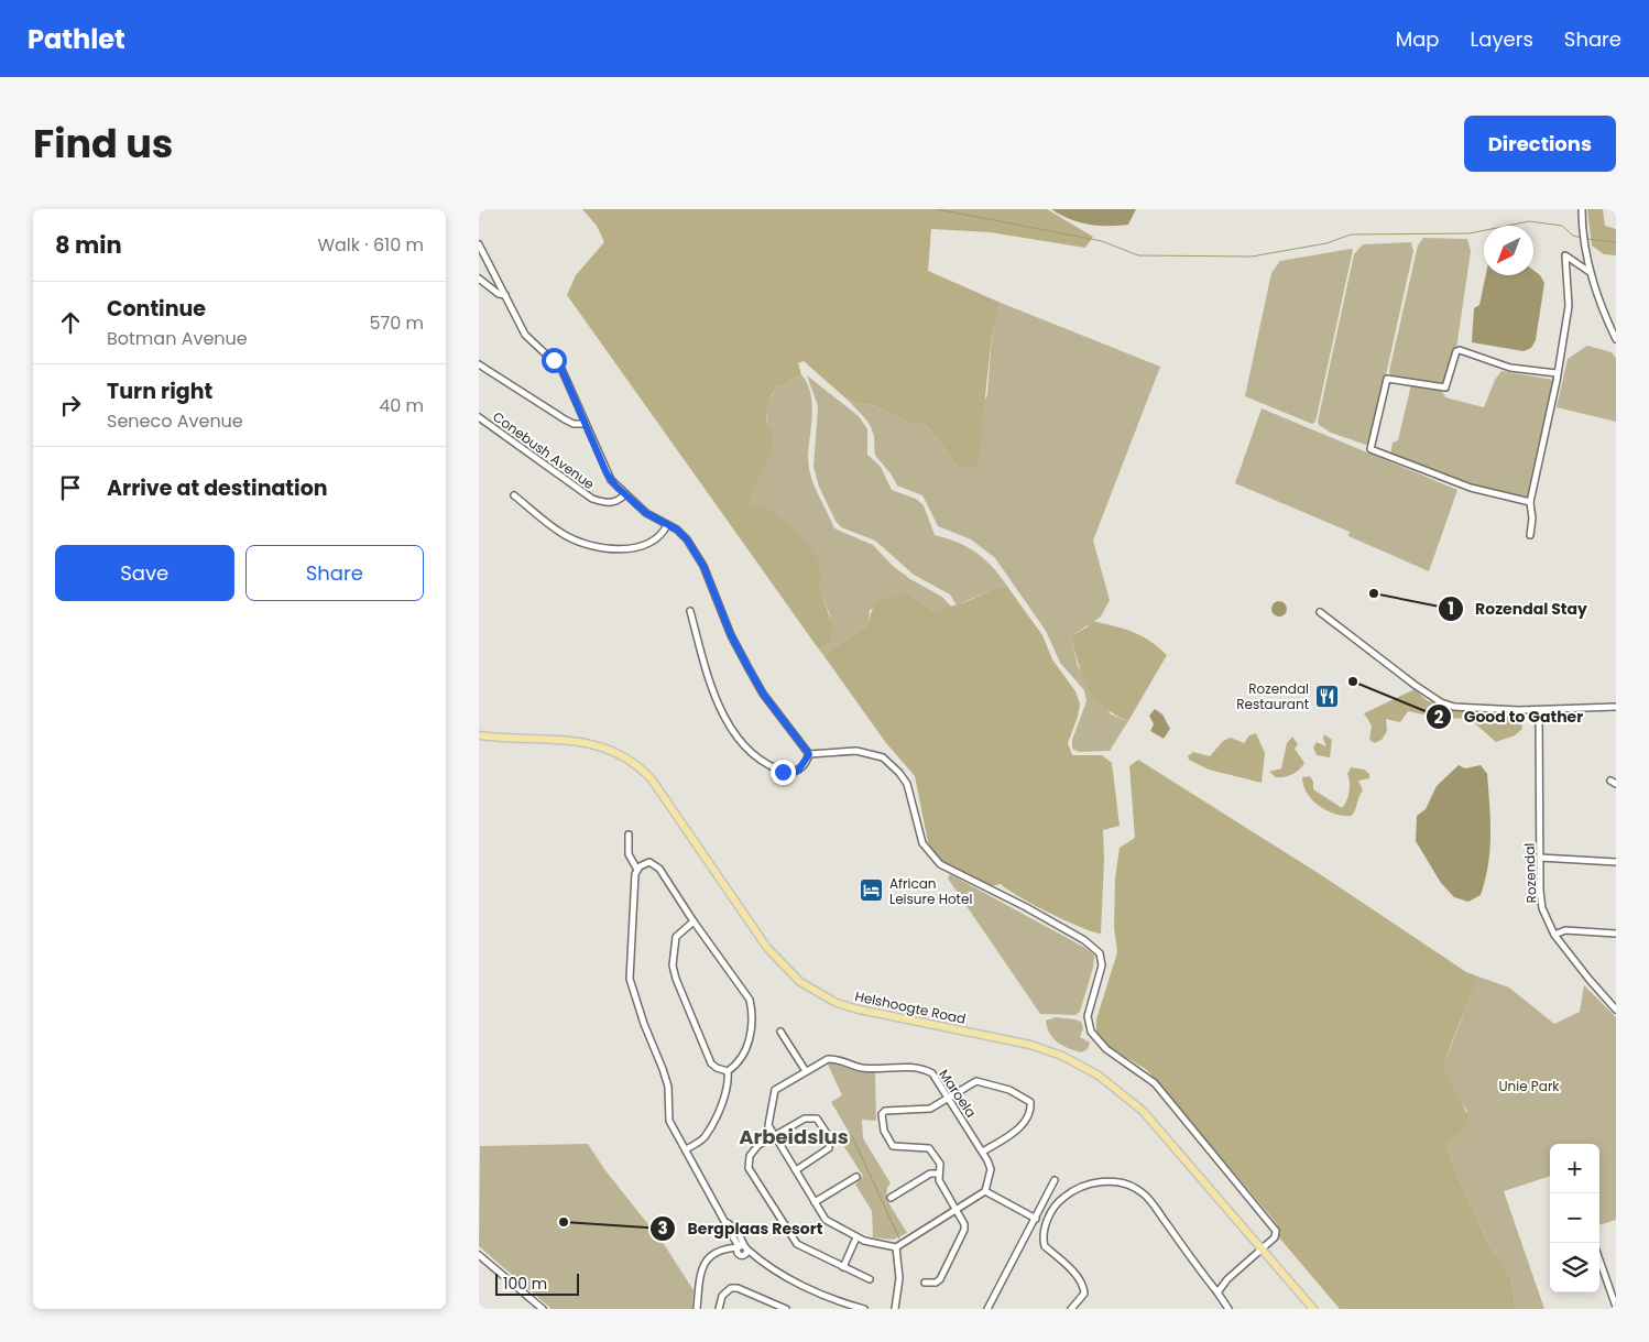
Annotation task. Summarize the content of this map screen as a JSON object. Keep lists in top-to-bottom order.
{
  "streets": {
    "main road": ["Helshoogte Road"],
    "street": ["Conebush Avenue", "Rozendal", "Maroela"]
  },
  "districts": ["Arbeidslus"],
  "parks": ["Unie Park"],
  "places": {
    "other": ["Rozendal Stay", "Good to Gather", "Bergplaas Resort"],
    "restaurant": ["Rozendal Restaurant"],
    "hotel": ["African Leisure Hotel"]
  },
  "scale_bar": "100 m",
  "north": "bottom left",
  "page": {
    "header": "Pathlet",
    "nav": ["Map", "Layers", "Share"],
    "title": "Find us",
    "buttons": [
      "Directions",
      ["Save", "Share"]
    ],
    "heading": ["8 min", "Walk · 610 m"],
    "list": [
      ["Continue", "Botman Avenue", "570 m"],
      ["Turn right", "Seneco Avenue", "40 m"],
      "Arrive at destination"
    ],
    "map_buttons": ["+", "−"],
    "scale": "100 m"
  }
}
